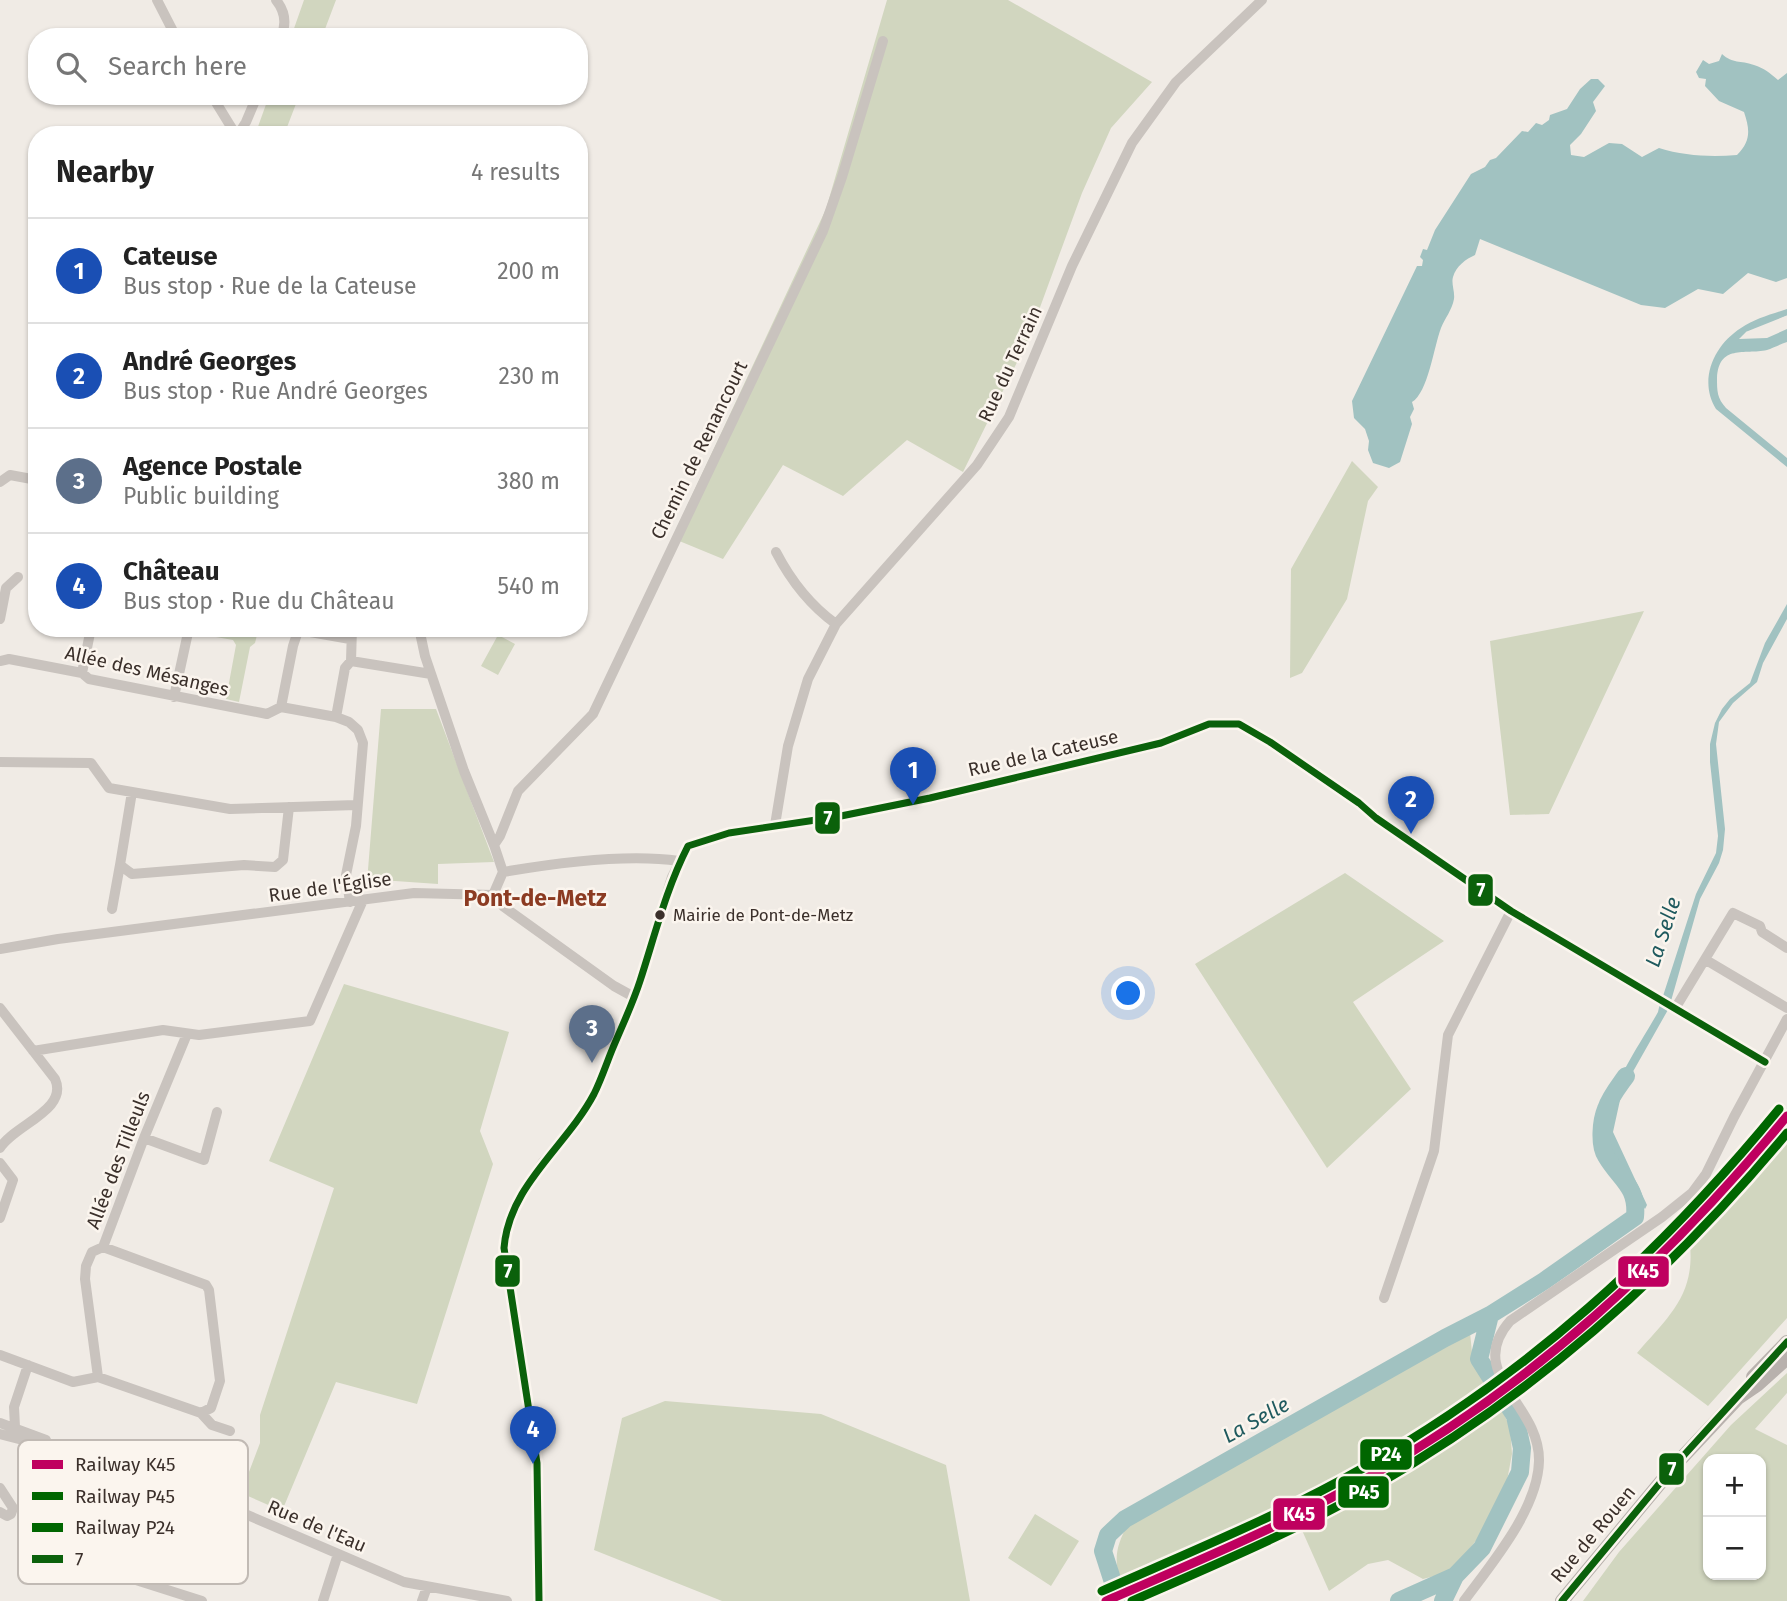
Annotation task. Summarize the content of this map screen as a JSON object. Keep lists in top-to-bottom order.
{
  "streets": {
    "main road": ["Rue de Rouen"],
    "street": [
      "Rue du Terrain",
      "Chemin de Renancourt",
      "Allée des Mésanges",
      "Rue de la Cateuse",
      "Rue de l'Église",
      "Allée des Tilleuls",
      "Rue de l'Eau"
    ]
  },
  "crossings": [
    ["Rue du Terrain", "Rue de la Cateuse"]
  ],
  "districts": ["Pont-de-Metz"],
  "water": ["La Selle"],
  "places": ["Mairie de Pont-de-Metz"],
  "lines": [
    "transit line 7",
    "rail line P24",
    "rail line K45",
    "rail line P45"
  ],
  "legend": [
    "Railway K45",
    "Railway P45",
    "Railway P24",
    "7"
  ],
  "page": {
    "search": "Search here",
    "heading": ["Nearby", "4 results"],
    "list": [
      {
        "mark": "1",
        "name": "Cateuse",
        "note": "Bus stop · Rue de la Cateuse",
        "value": "200 m"
      },
      {
        "mark": "2",
        "name": "André Georges",
        "note": "Bus stop · Rue André Georges",
        "value": "230 m"
      },
      {
        "mark": "3",
        "name": "Agence Postale",
        "note": "Public building",
        "value": "380 m"
      },
      {
        "mark": "4",
        "name": "Château",
        "note": "Bus stop · Rue du Château",
        "value": "540 m"
      }
    ],
    "pins": [
      "1",
      "2",
      "3",
      "4"
    ],
    "map_buttons": ["+", "−"]
  }
}
